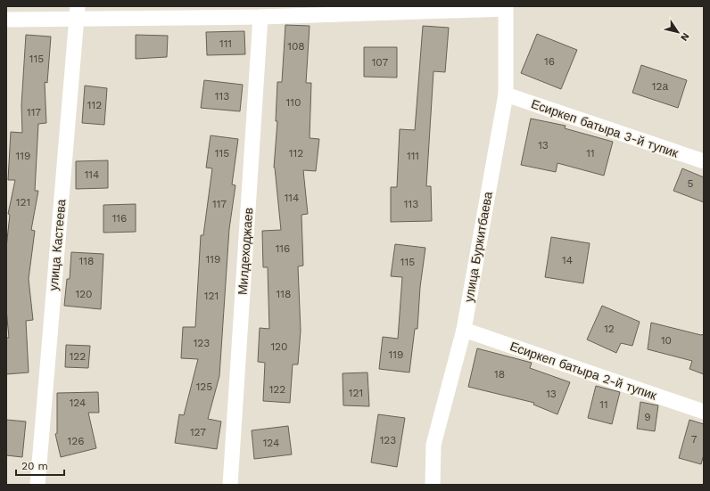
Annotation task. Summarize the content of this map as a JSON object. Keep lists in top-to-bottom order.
{
  "streets": {
    "street": [
      "Есиркеп батыра 3-й тупик",
      "улица Кастеева",
      "улица Буркитбаева",
      "Милдеходжаев",
      "Есиркеп батыра 2-й тупик"
    ]
  },
  "crossings": [
    ["Есиркеп батыра 3-й тупик", "улица Буркитбаева"],
    ["улица Буркитбаева", "Есиркеп батыра 2-й тупик"]
  ],
  "house_numbers": [
    "111",
    "108",
    "115",
    "16",
    "107",
    "12а",
    "113",
    "110",
    "112",
    "117",
    "13",
    "115",
    "112",
    "11",
    "119",
    "111",
    "114",
    "5",
    "114",
    "121",
    "117",
    "113",
    "116",
    "116",
    "119",
    "14",
    "118",
    "115",
    "120",
    "118",
    "121",
    "12",
    "10",
    "123",
    "120",
    "119",
    "122",
    "18",
    "125",
    "122",
    "121",
    "13",
    "124",
    "11",
    "9",
    "127",
    "7",
    "123",
    "126",
    "124"
  ],
  "scale_bar": "20 m",
  "north": "bottom right"
}
